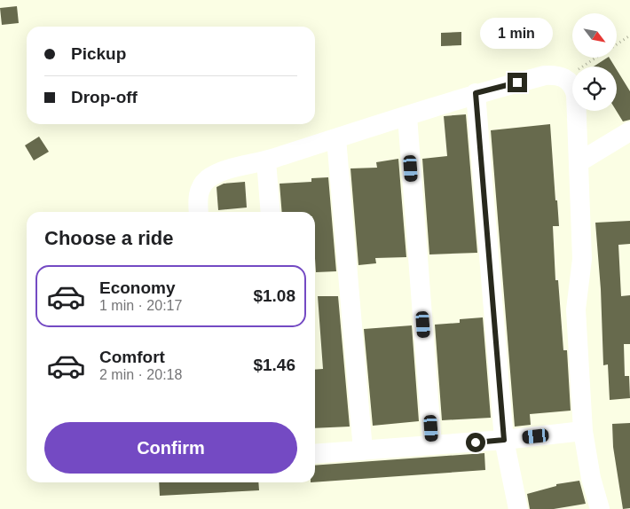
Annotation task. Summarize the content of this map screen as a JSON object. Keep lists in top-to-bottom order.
{
  "north": "bottom right",
  "page": {
    "bubble": "1 min",
    "banner": ["Pickup", "Drop-off"],
    "heading": "Choose a ride",
    "list": [
      {
        "name": "Economy",
        "note": "1 min · 20:17",
        "value": "$1.08"
      },
      {
        "name": "Comfort",
        "note": "2 min · 20:18",
        "value": "$1.46"
      }
    ],
    "buttons": "Confirm"
  }
}
